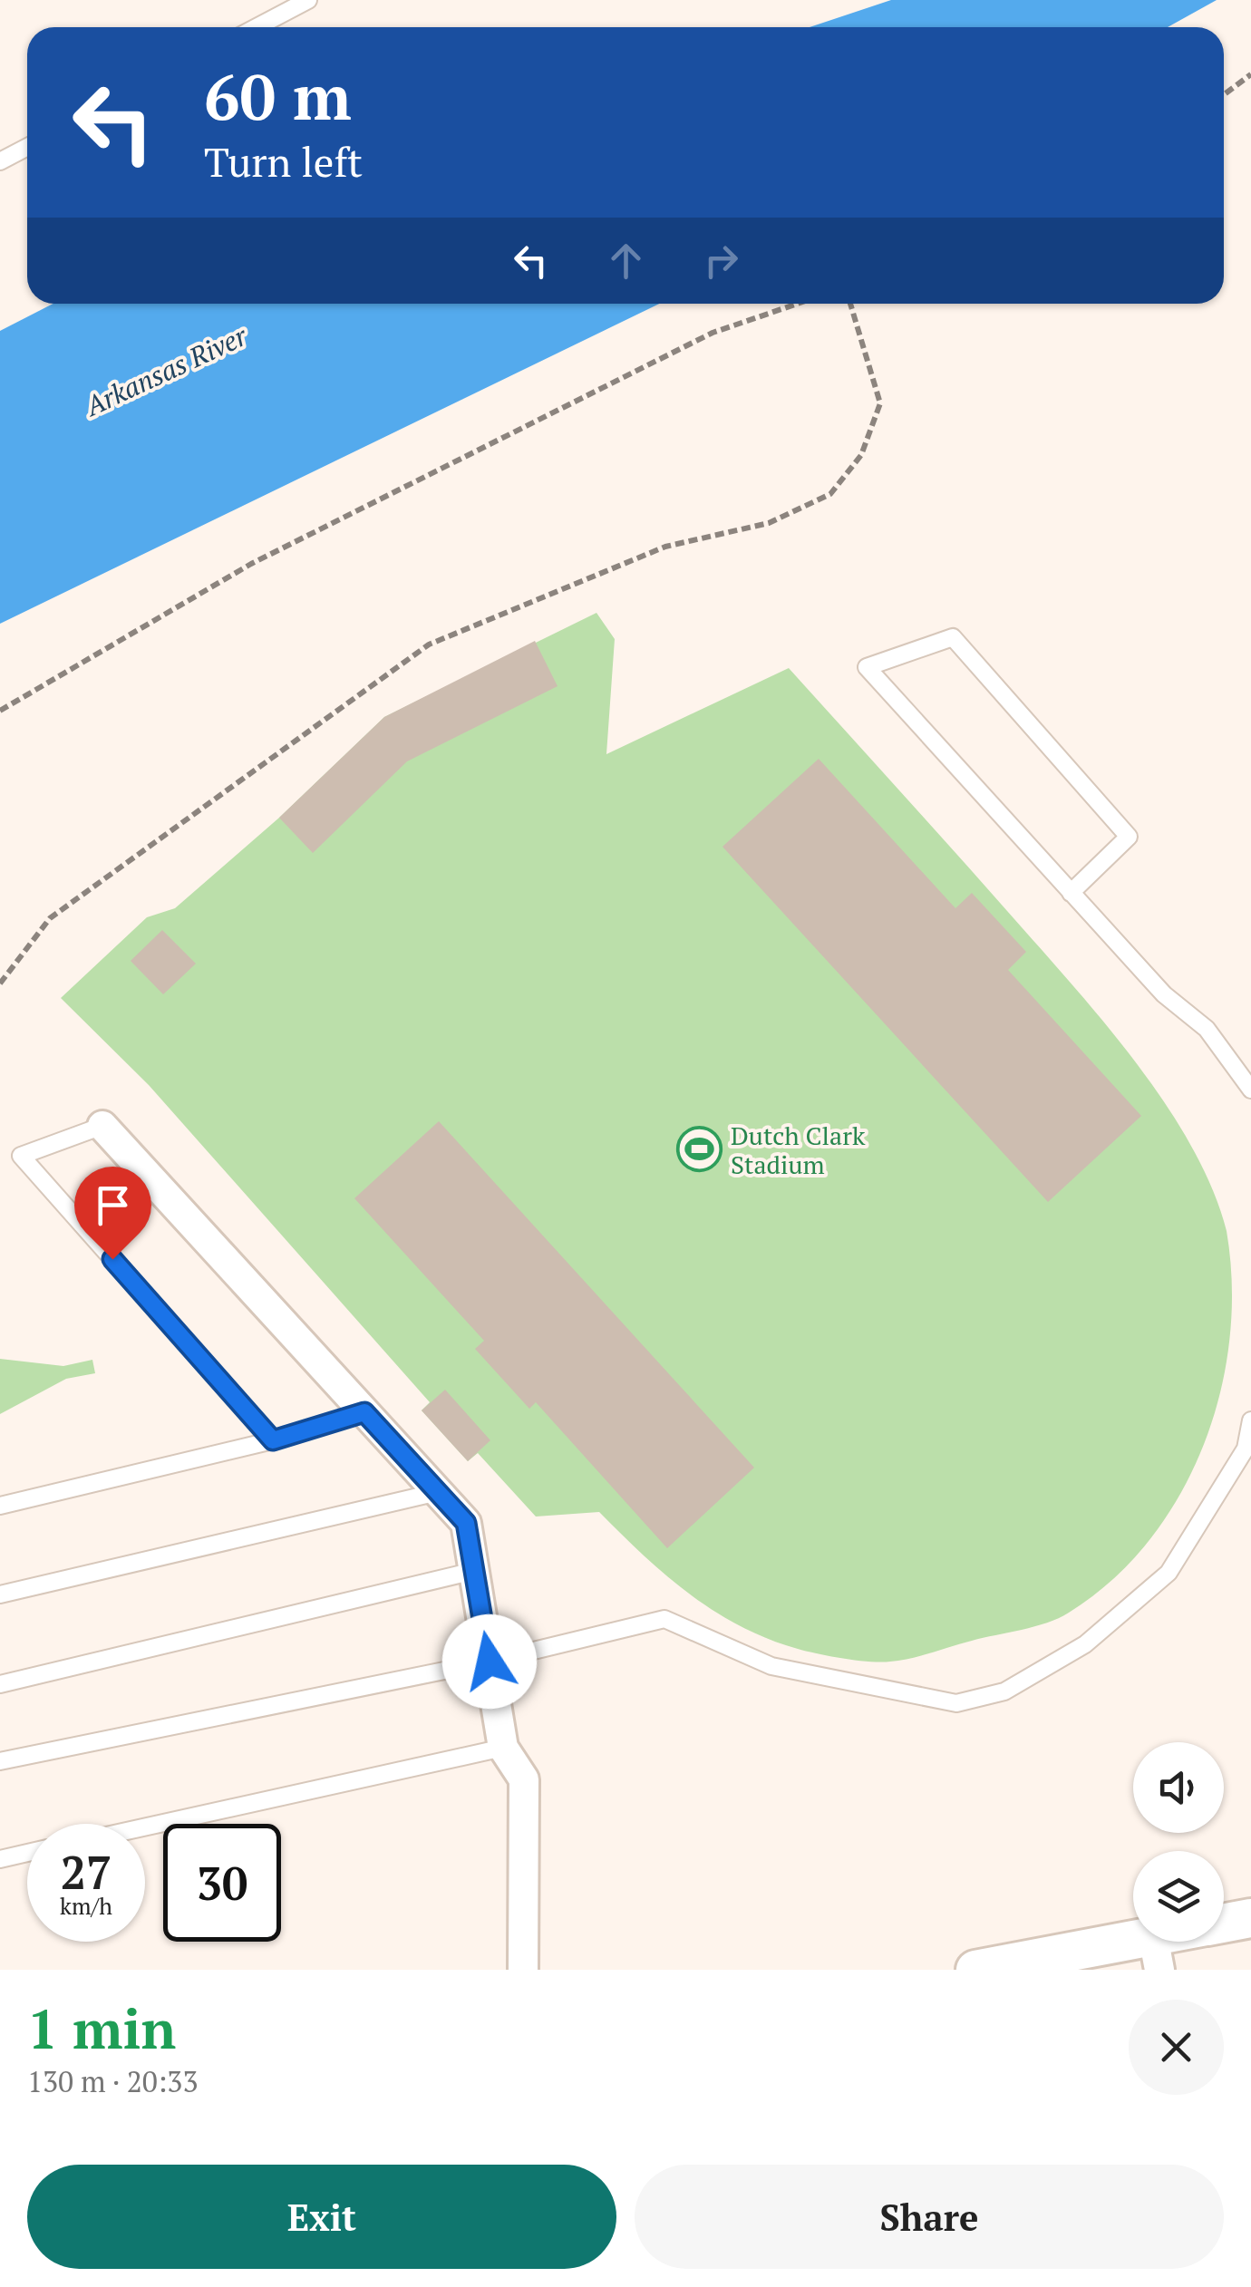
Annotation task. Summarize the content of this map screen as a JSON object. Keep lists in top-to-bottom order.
{
  "water": ["Arkansas River"],
  "places": {
    "sports": ["Dutch Clark Stadium"]
  },
  "page": {
    "turn": ["60 m", "Turn left"],
    "speed": "27 km/h",
    "limit": "30",
    "heading": ["1 min", "130 m · 20:33"],
    "buttons": ["Exit", "Share"]
  }
}
